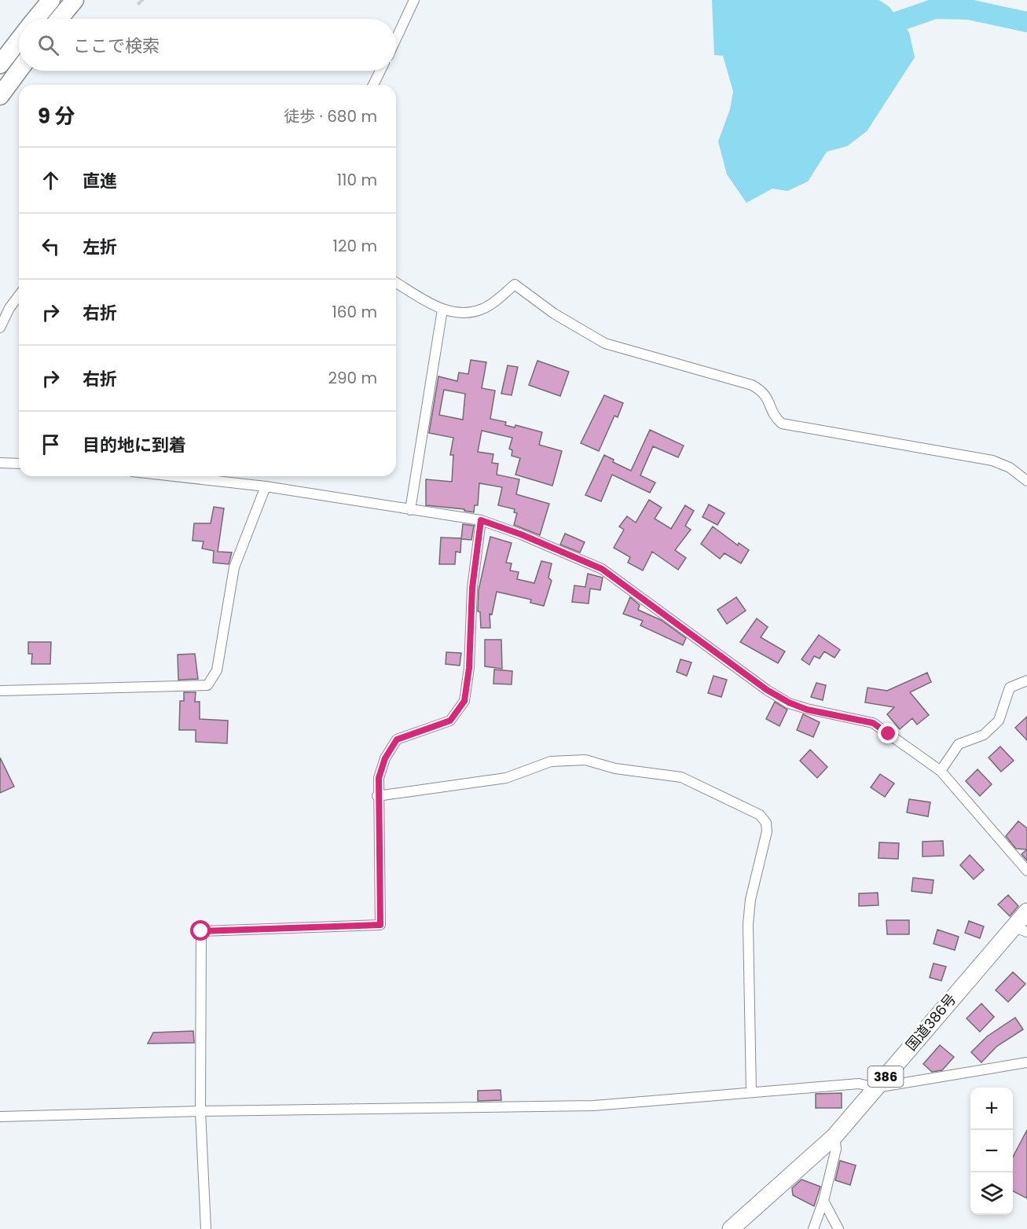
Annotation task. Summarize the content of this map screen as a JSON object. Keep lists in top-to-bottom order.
{
  "streets": {
    "highway": ["国道386号", "386"]
  },
  "page": {
    "search": "ここで検索",
    "heading": ["9 分", "徒歩 · 680 m"],
    "list": [
      ["直進", "110 m"],
      ["左折", "120 m"],
      ["右折", "160 m"],
      ["右折", "290 m"],
      "目的地に到着"
    ],
    "map_buttons": ["+", "−"]
  }
}
